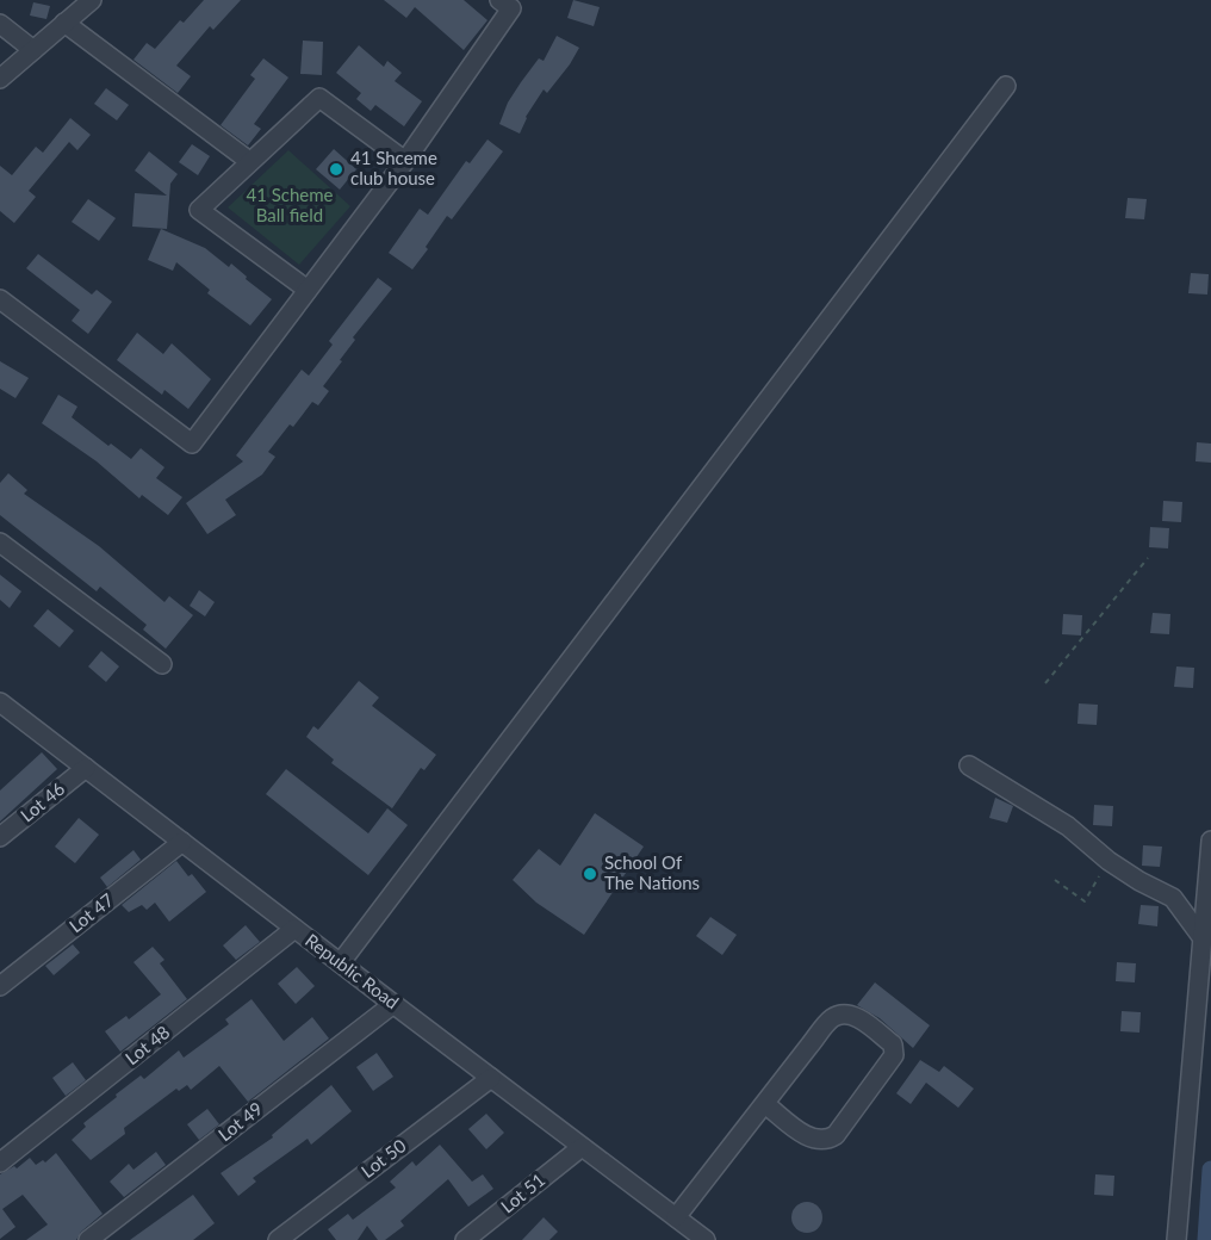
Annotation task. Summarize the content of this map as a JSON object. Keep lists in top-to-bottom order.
{
  "streets": {
    "street": [
      "Lot 46",
      "Lot 47",
      "Republic Road",
      "Lot 48",
      "Lot 49",
      "Lot 50",
      "Lot 51"
    ]
  },
  "crossings": [
    ["Lot 46", "Republic Road"],
    ["Lot 47", "Republic Road"],
    ["Republic Road", "Lot 48"],
    ["Republic Road", "Lot 49"],
    ["Republic Road", "Lot 50"],
    ["Republic Road", "Lot 51"]
  ],
  "parks": ["41 Scheme Ball field"],
  "places": ["41 Shceme club house", "School Of The Nations"]
}
